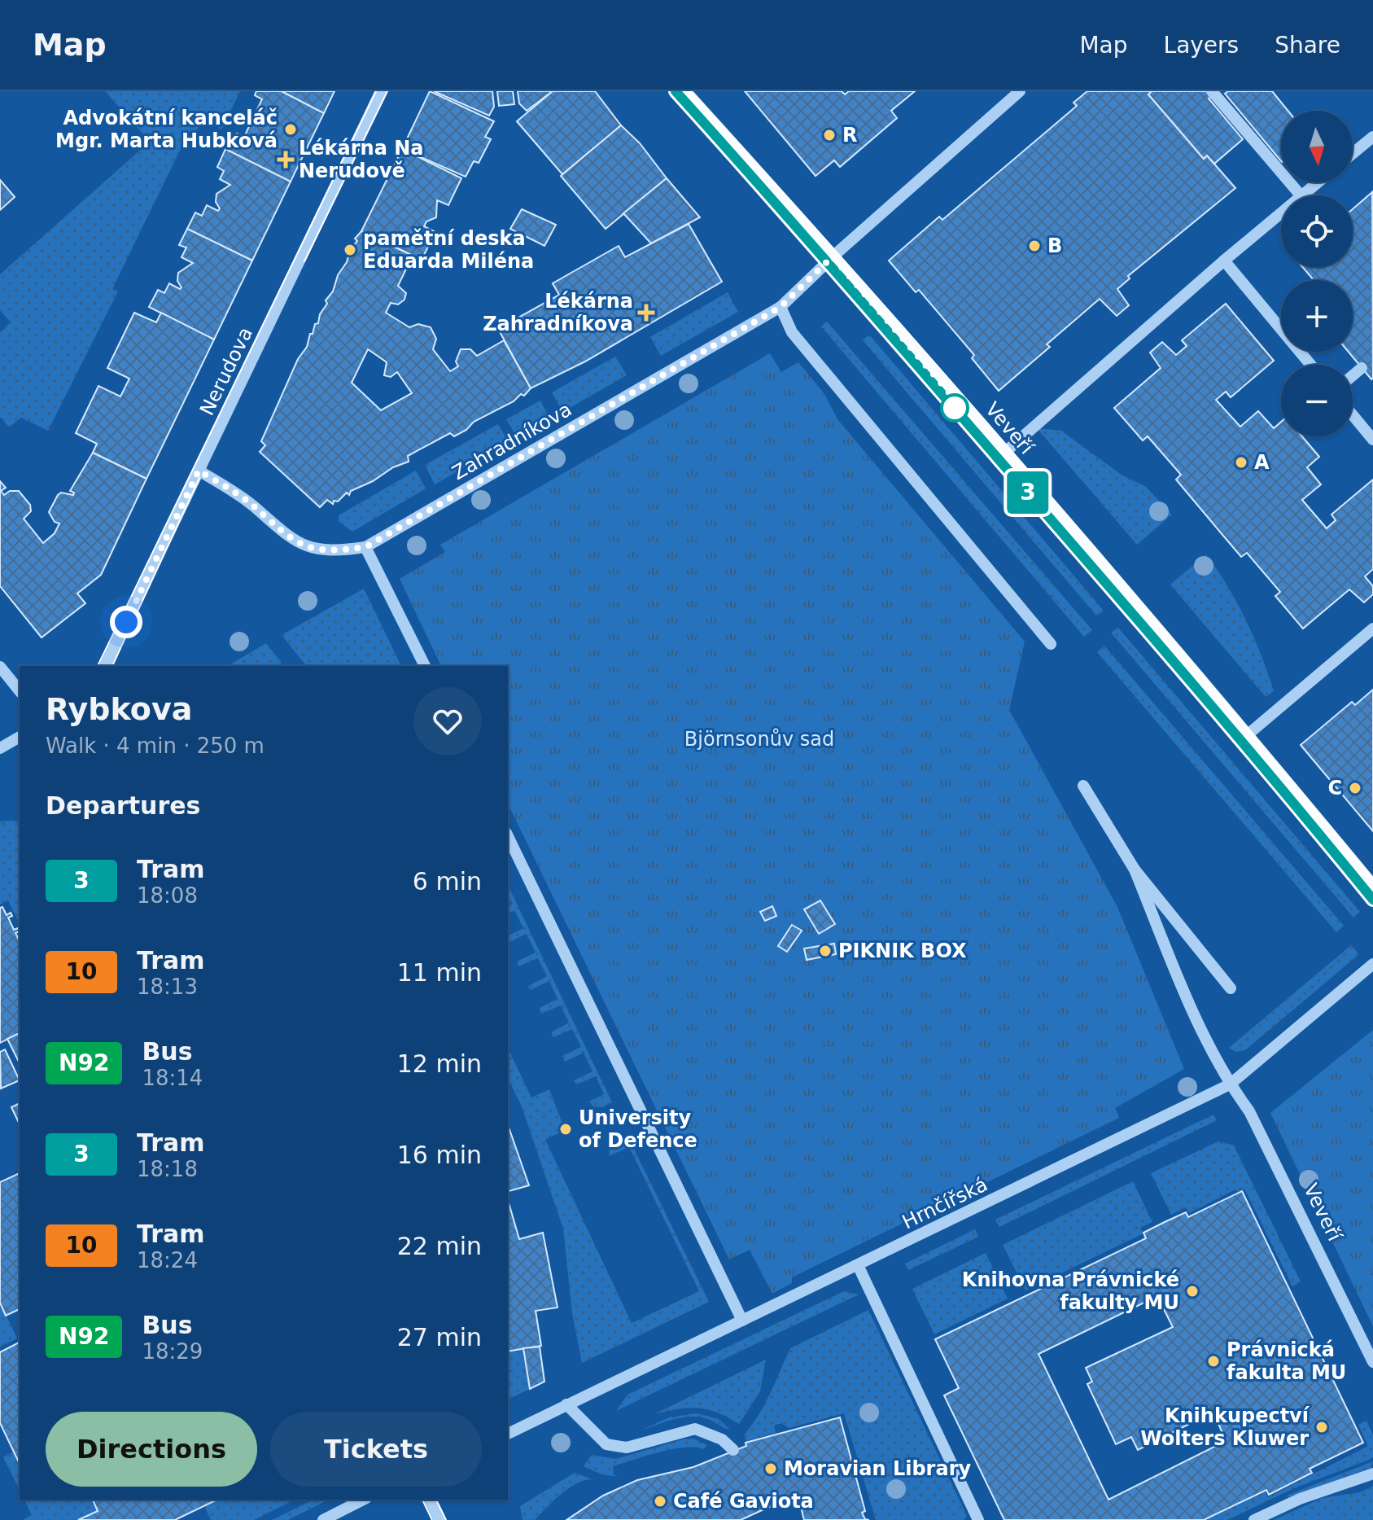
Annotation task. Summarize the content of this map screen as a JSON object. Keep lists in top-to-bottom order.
{
  "streets": {
    "main road": ["Veveří"],
    "street": ["Nerudova", "Zahradníkova", "Hrnčířská"]
  },
  "crossings": [
    ["Nerudova", "Zahradníkova"],
    ["Veveří", "Zahradníkova"],
    ["Veveří", "Hrnčířská"]
  ],
  "parks": ["Björnsonův sad"],
  "places": {
    "other": [
      "Advokátní kanceláč Mgr. Marta Hubková",
      "R",
      "B",
      "pamětní deska Eduarda Miléna",
      "A",
      "C",
      "PIKNIK BOX",
      "University of Defence",
      "Knihovna Právnické fakulty MU",
      "Právnická fakulta MU",
      "Knihkupectví Wolters Kluwer",
      "Moravian Library",
      "Café Gaviota"
    ],
    "health": ["Lékárna Na Nerudově", "Lékárna Zahradníkova"]
  },
  "lines": ["tram line 3"],
  "north": "bottom",
  "page": {
    "header": "Map",
    "nav": ["Map", "Layers", "Share"],
    "on_map": "3",
    "map_buttons": ["+", "−"],
    "heading": [
      ["Rybkova", "Walk · 4 min · 250 m"],
      "Departures"
    ],
    "list": [
      {
        "mark": "3",
        "name": "Tram",
        "note": "18:08",
        "value": "6 min"
      },
      {
        "mark": "10",
        "name": "Tram",
        "note": "18:13",
        "value": "11 min"
      },
      {
        "mark": "N92",
        "name": "Bus",
        "note": "18:14",
        "value": "12 min"
      },
      {
        "mark": "3",
        "name": "Tram",
        "note": "18:18",
        "value": "16 min"
      },
      {
        "mark": "10",
        "name": "Tram",
        "note": "18:24",
        "value": "22 min"
      },
      {
        "mark": "N92",
        "name": "Bus",
        "note": "18:29",
        "value": "27 min"
      }
    ],
    "buttons": ["Directions", "Tickets"]
  }
}
